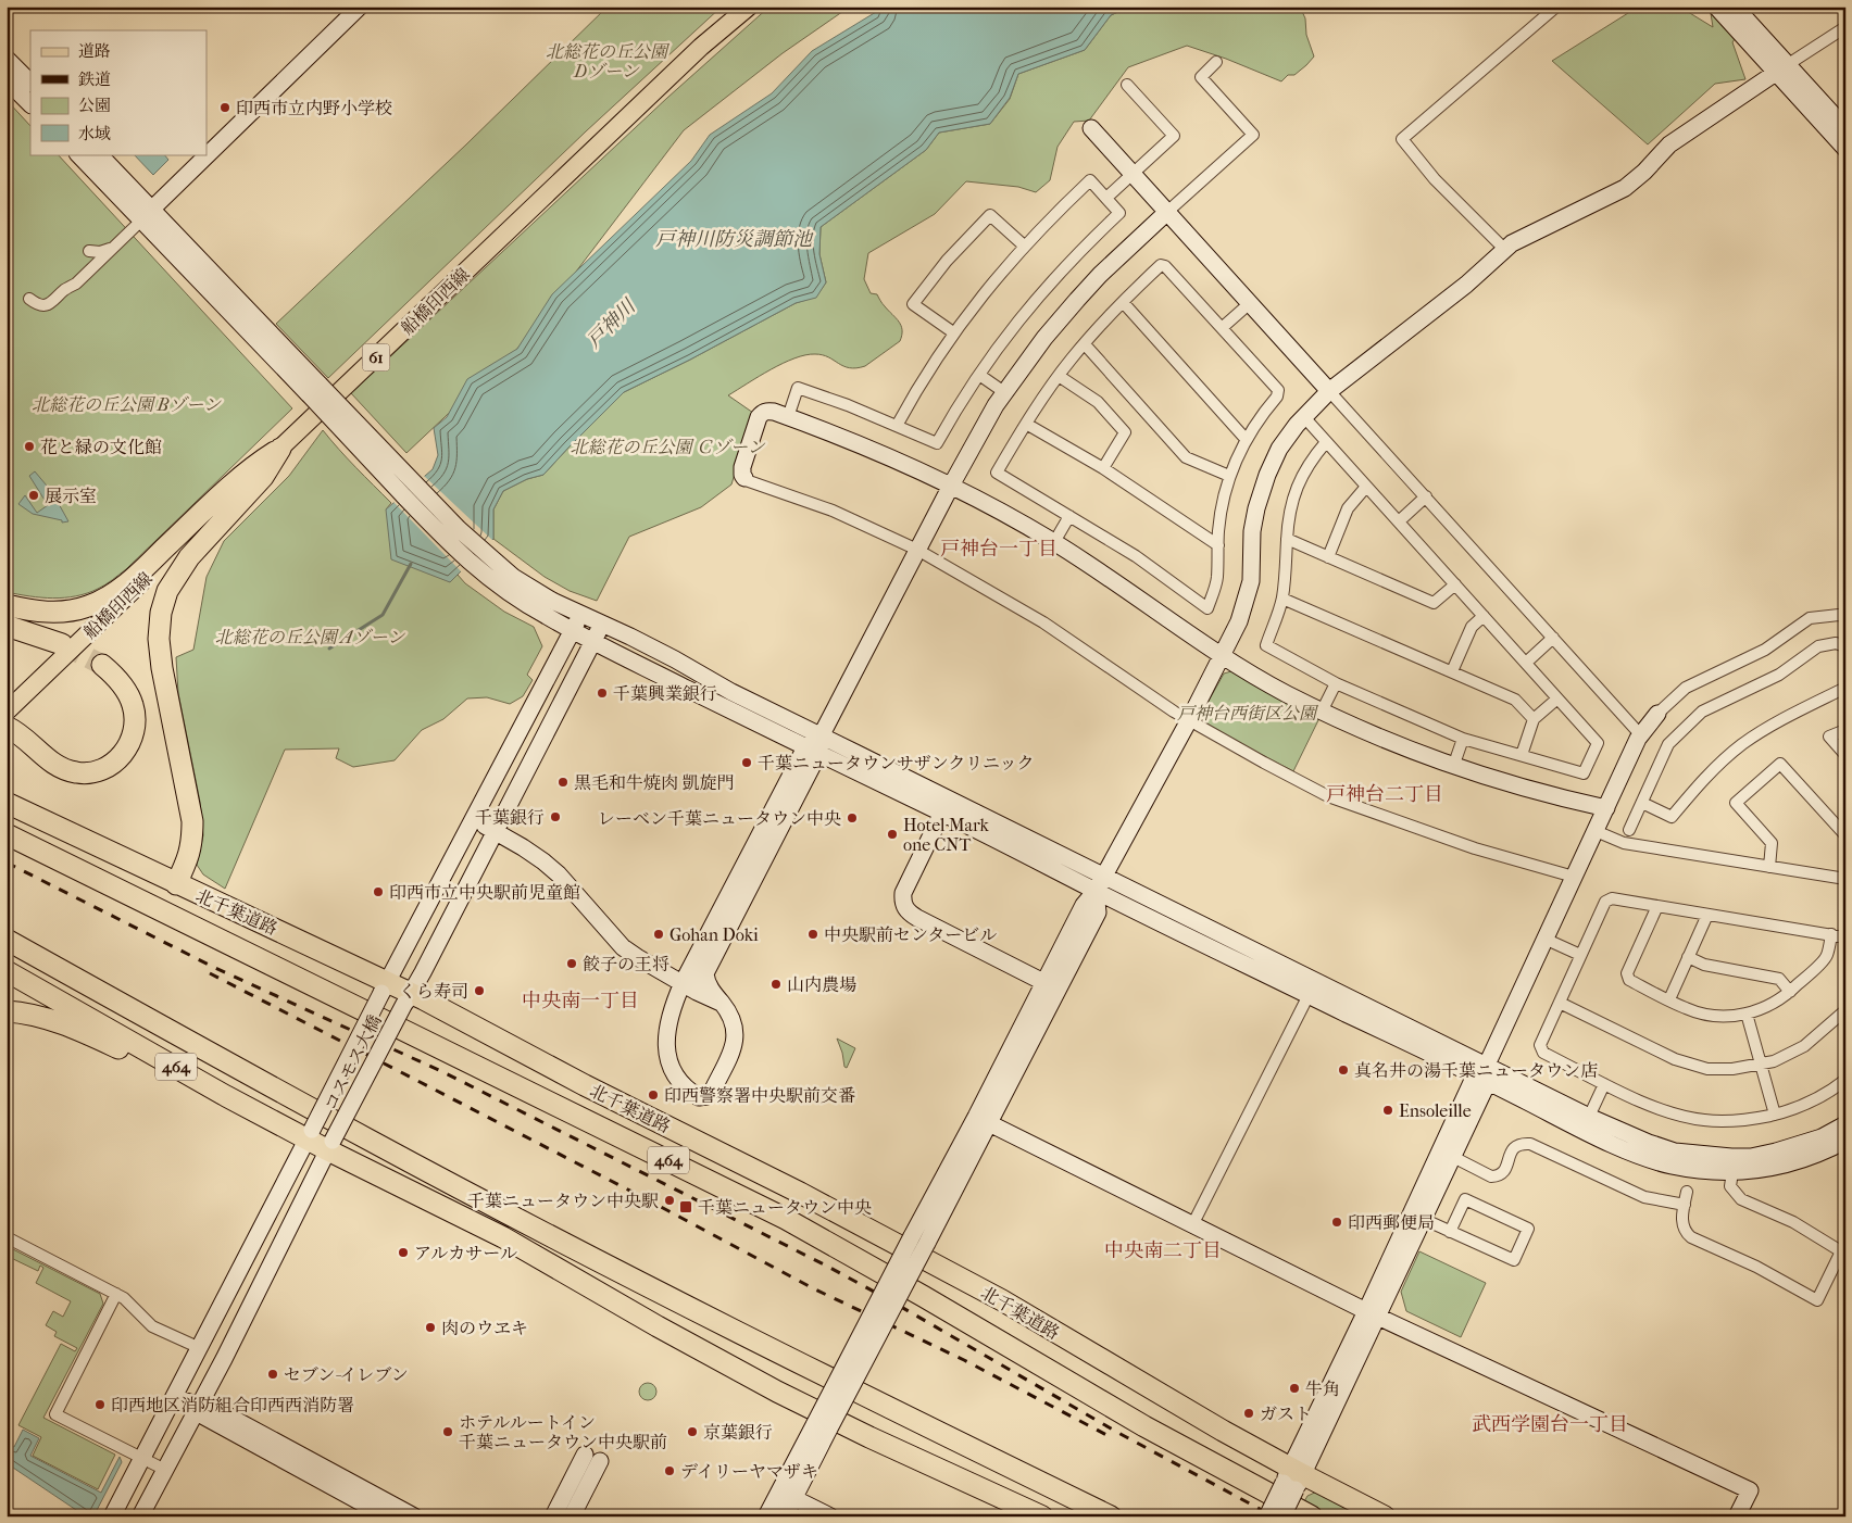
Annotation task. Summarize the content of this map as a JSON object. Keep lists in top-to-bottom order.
{
  "streets": {
    "highway": ["北千葉道路", "464"],
    "main road": ["船橋印西線", "61"],
    "street": ["コスモス大橋"]
  },
  "crossings": [
    ["北千葉道路", "コスモス大橋"],
    ["コスモス大橋", "464"]
  ],
  "districts": [
    "戸神台一丁目",
    "戸神台二丁目",
    "中央南一丁目",
    "中央南二丁目",
    "武西学園台一丁目"
  ],
  "water": ["戸神川防災調節池", "戸神川"],
  "parks": [
    "北総花の丘公園 Dゾーン",
    "北総花の丘公園 Bゾーン",
    "北総花の丘公園 Ｃゾーン",
    "北総花の丘公園 Aゾーン",
    "戸神台西街区公園"
  ],
  "places": {
    "other": [
      "印西市立内野小学校",
      "花と緑の文化館",
      "展示室",
      "千葉興業銀行",
      "千葉ニュータウンサザンクリニック",
      "黒毛和牛焼肉 凱旋門",
      "千葉銀行",
      "レーベン千葉ニュータウン中央",
      "Hotel Mark one CNT",
      "印西市立中央駅前児童館",
      "Gohan Doki",
      "中央駅前センタービル",
      "餃子の王将",
      "山内農場",
      "くら寿司",
      "真名井の湯千葉ニュータウン店",
      "印西警察署中央駅前交番",
      "Ensoleille",
      "千葉ニュータウン中央駅",
      "印西郵便局",
      "アルカサール",
      "肉のウヱキ",
      "セブン-イレブン",
      "牛角",
      "印西地区消防組合印西西消防署",
      "ガスト",
      "ホテルルートイン 千葉ニュータウン中央駅前",
      "京葉銀行",
      "デイリーヤマザキ"
    ],
    "transit": ["千葉ニュータウン中央"]
  },
  "legend": [
    "道路",
    "鉄道",
    "公園",
    "水域"
  ]
}
